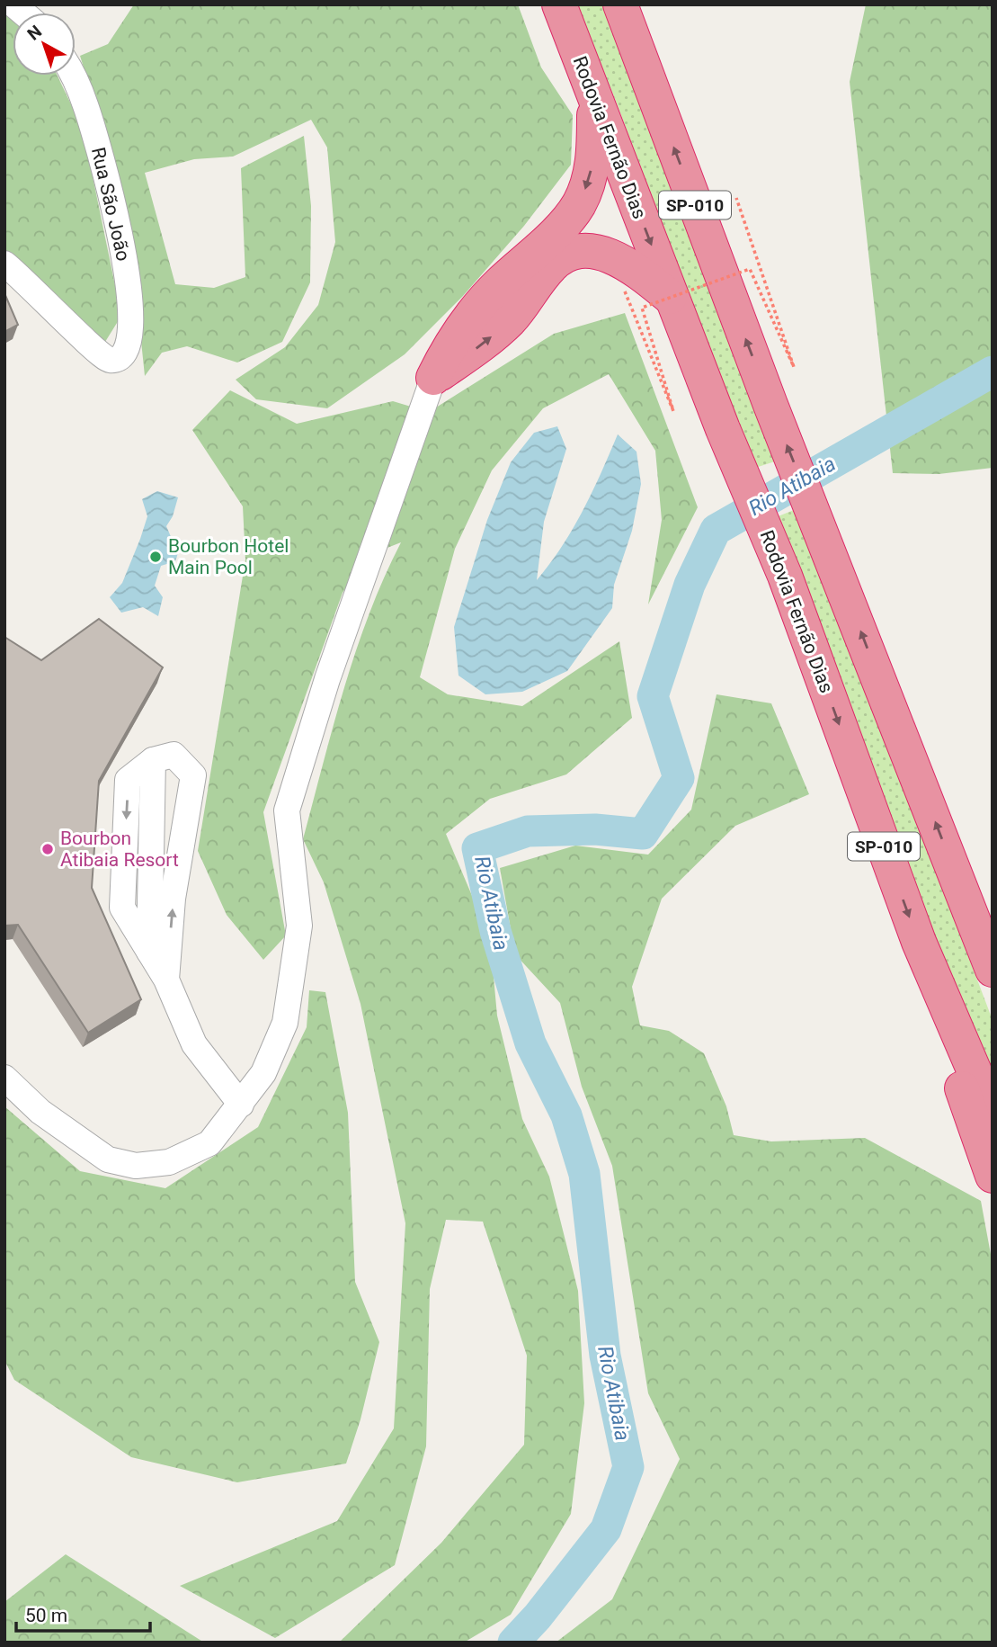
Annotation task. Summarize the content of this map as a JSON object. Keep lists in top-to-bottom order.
{
  "streets": {
    "highway": ["Rodovia Fernão Dias", "SP-010"],
    "street": ["Rua São João"]
  },
  "water": ["Rio Atibaia"],
  "places": ["Bourbon Hotel Main Pool", "Bourbon Atibaia Resort"],
  "scale_bar": "50 m",
  "north": "top left"
}
